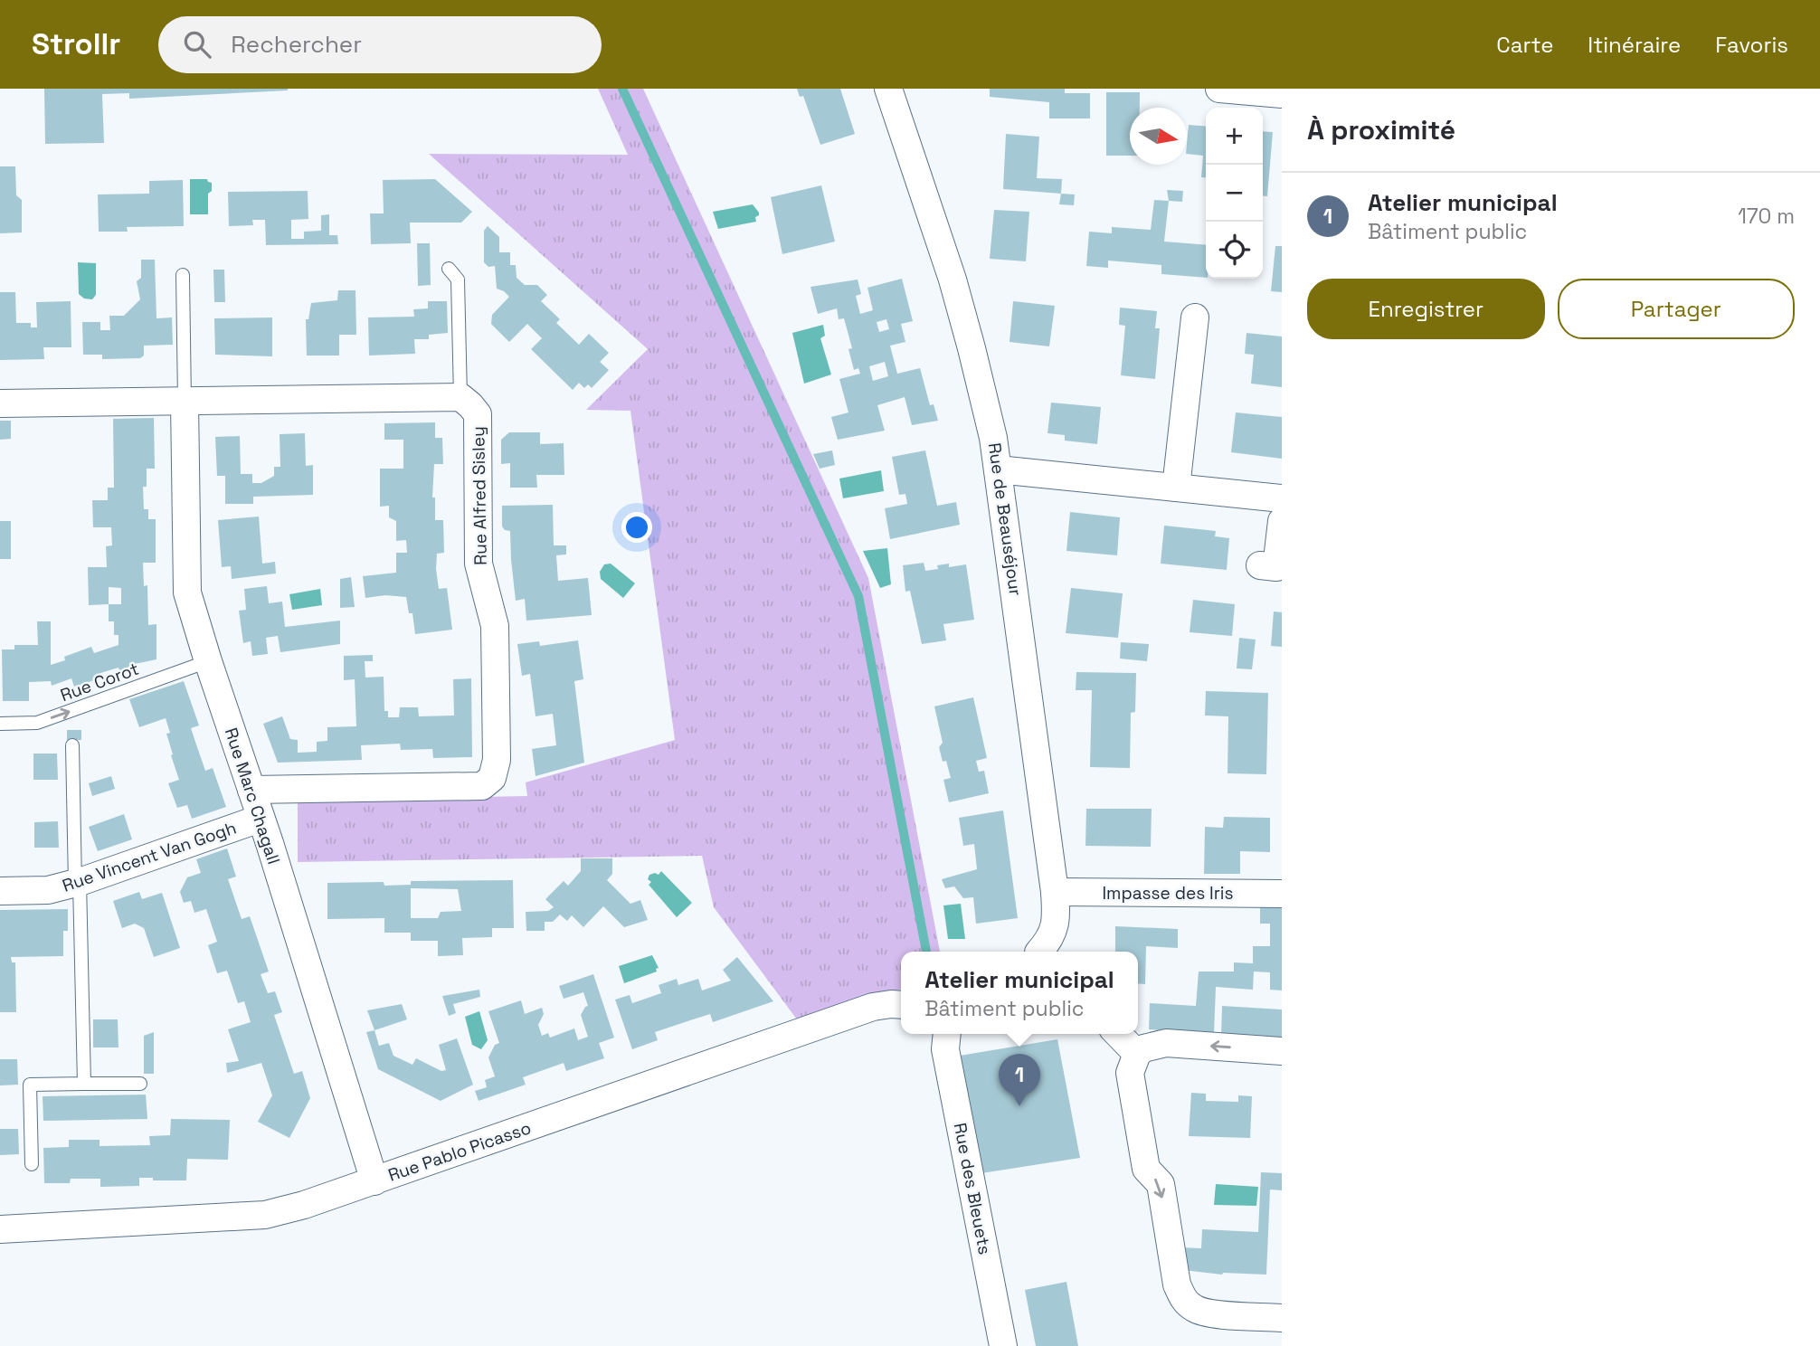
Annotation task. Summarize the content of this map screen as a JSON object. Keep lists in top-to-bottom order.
{
  "streets": {
    "street": [
      "Rue Alfred Sisley",
      "Rue de Beauséjour",
      "Rue Marc Chagall",
      "Rue Vincent Van Gogh",
      "Impasse des Iris",
      "Rue Pablo Picasso",
      "Rue des Bleuets"
    ],
    "lane": ["Rue Corot"]
  },
  "crossings": [
    ["Rue Alfred Sisley", "Rue Marc Chagall"],
    ["Rue de Beauséjour", "Impasse des Iris"],
    ["Rue Corot", "Rue Marc Chagall"],
    ["Rue Marc Chagall", "Rue Vincent Van Gogh"],
    ["Rue Marc Chagall", "Rue Pablo Picasso"]
  ],
  "one_way": ["Rue Corot"],
  "north": "right",
  "page": {
    "header": "Strollr",
    "search": "Rechercher",
    "nav": ["Carte", "Itinéraire", "Favoris"],
    "heading": "À proximité",
    "map_buttons": ["+", "−"],
    "list": [
      {
        "mark": "1",
        "name": "Atelier municipal",
        "note": "Bâtiment public",
        "value": "170 m"
      }
    ],
    "buttons": ["Enregistrer", "Partager"],
    "popup": ["Atelier municipal", "Bâtiment public"],
    "pins": "1"
  }
}
